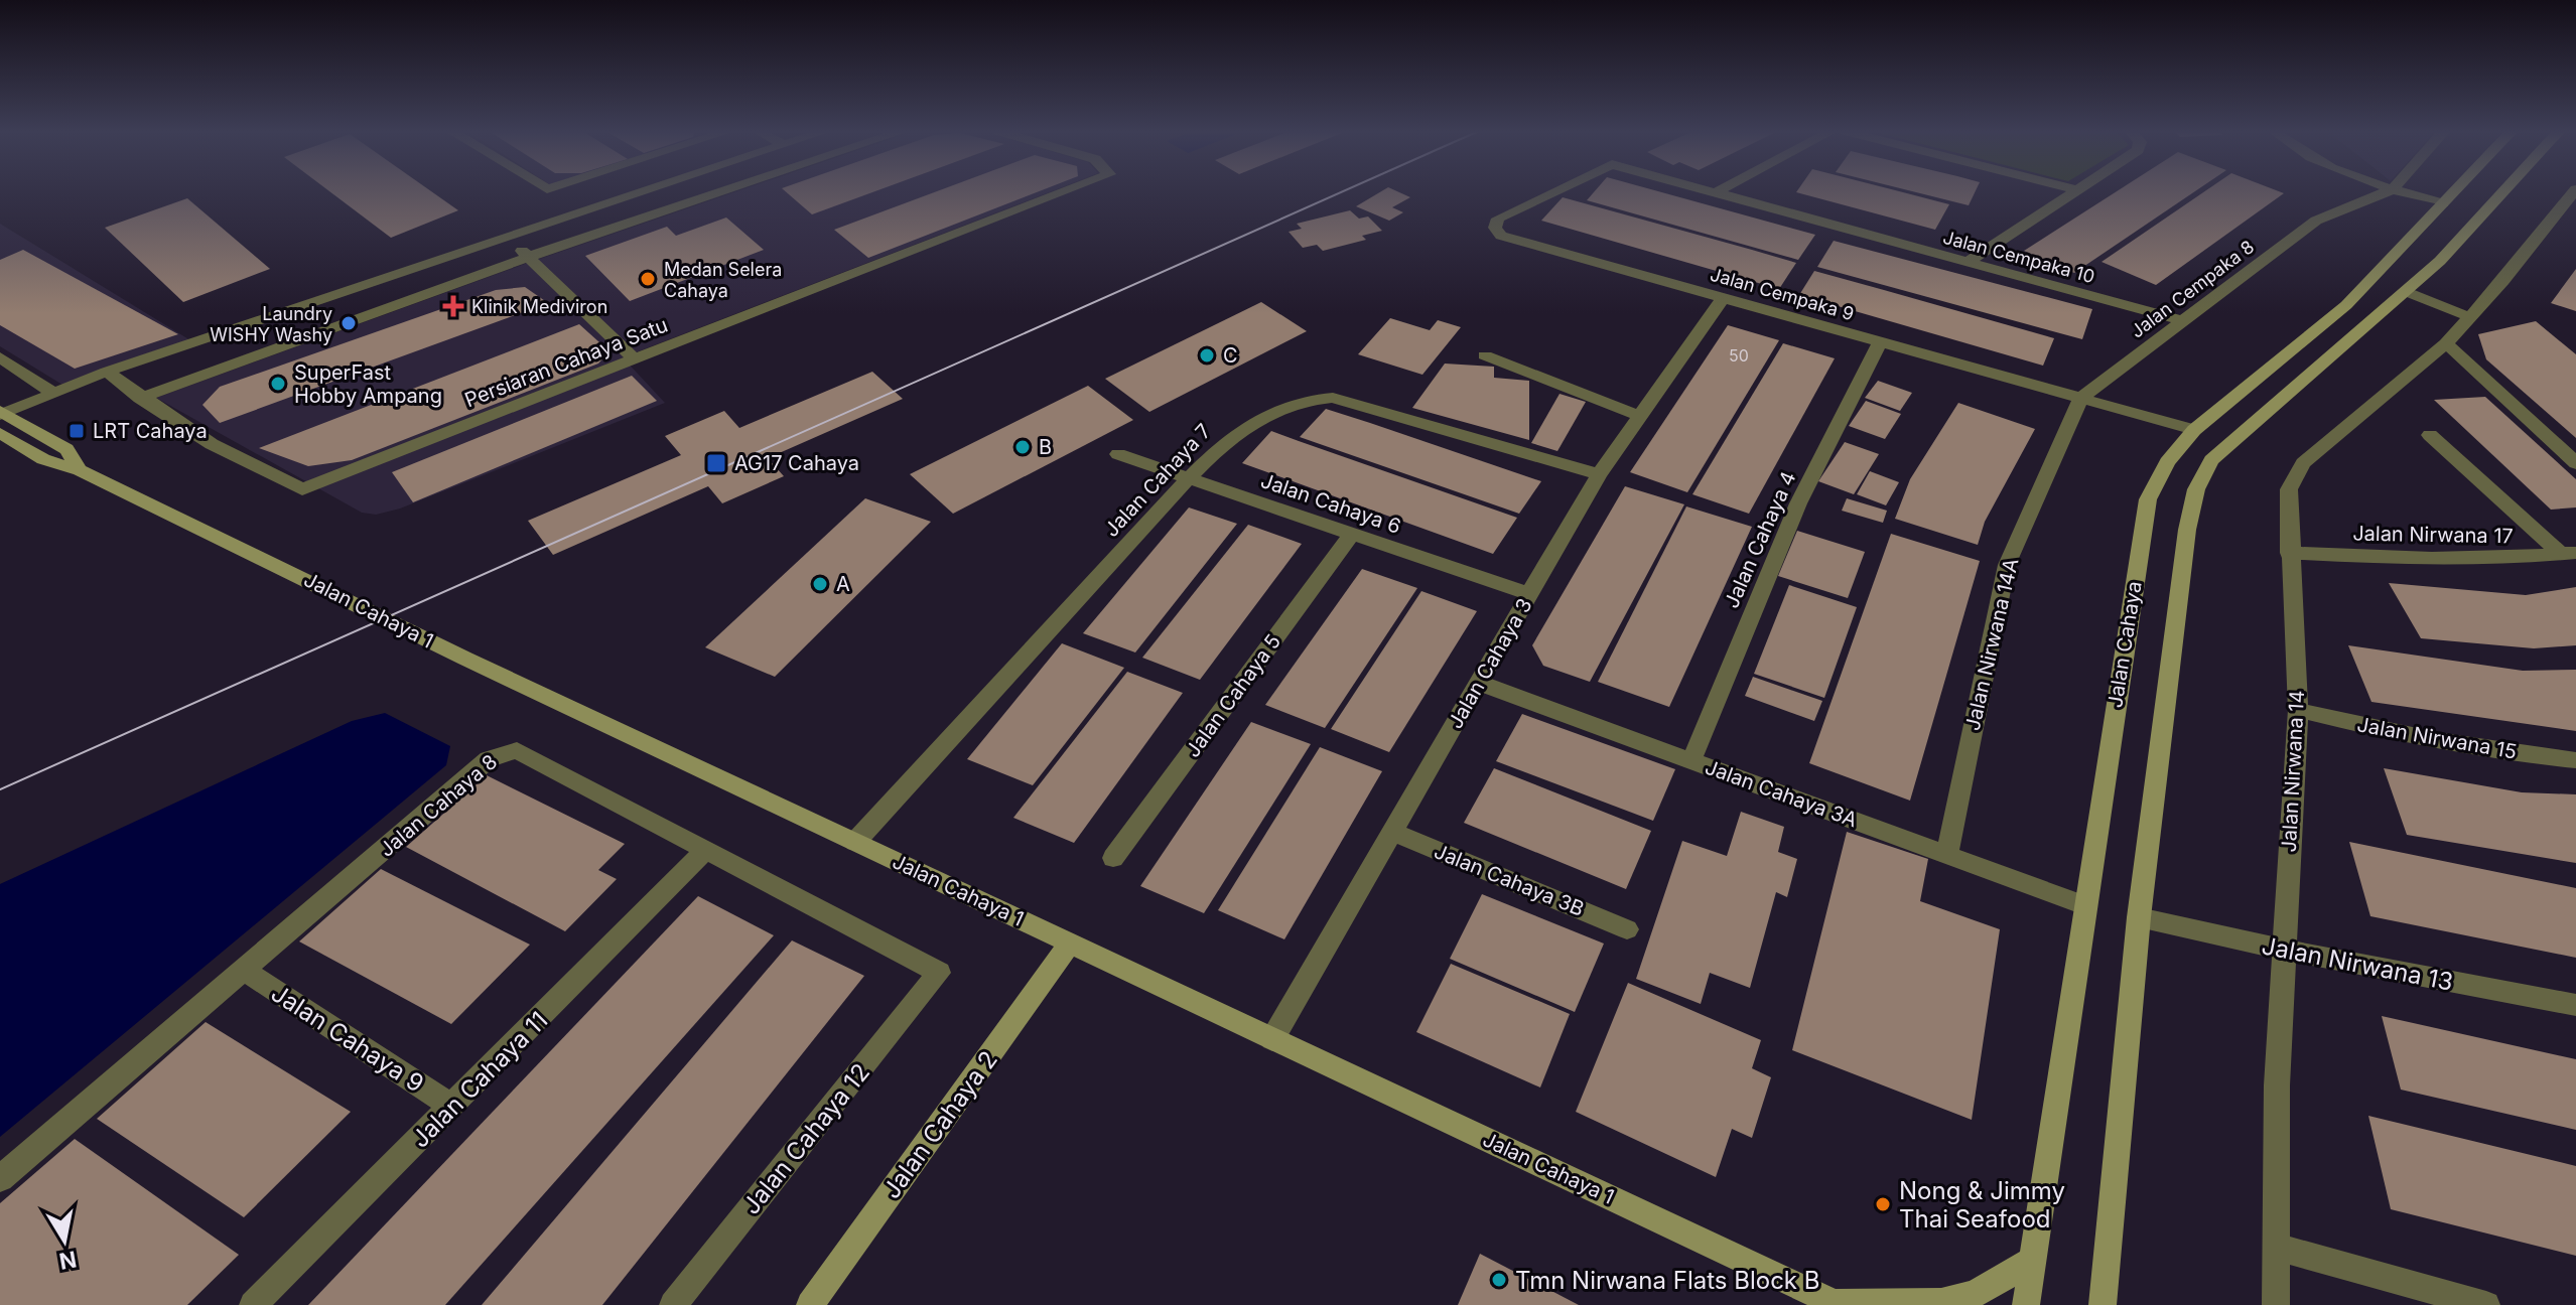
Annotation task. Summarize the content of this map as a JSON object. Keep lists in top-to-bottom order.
{
  "streets": {
    "main road": ["Jalan Cahaya 1", "Jalan Cahaya", "Jalan Cahaya 2"],
    "street": [
      "Jalan Cempaka 10",
      "Jalan Cempaka 8",
      "Jalan Cempaka 9",
      "Persiaran Cahaya Satu",
      "Jalan Cahaya 7",
      "Jalan Cahaya 6",
      "Jalan Nirwana 17",
      "Jalan Cahaya 4",
      "Jalan Nirwana 14A",
      "Jalan Cahaya 3",
      "Jalan Cahaya 5",
      "Jalan Nirwana 15",
      "Jalan Nirwana 14",
      "Jalan Cahaya 3A",
      "Jalan Cahaya 8",
      "Jalan Cahaya 3B",
      "Jalan Nirwana 13",
      "Jalan Cahaya 9",
      "Jalan Cahaya 11",
      "Jalan Cahaya 12"
    ]
  },
  "crossings": [
    ["Jalan Cempaka 10", "Jalan Cempaka 8"],
    ["Jalan Cempaka 8", "Jalan Cempaka 9"],
    ["Jalan Cempaka 8", "Jalan Nirwana 14A"],
    ["Jalan Cempaka 9", "Jalan Cahaya 4"],
    ["Jalan Cempaka 9", "Jalan Nirwana 14A"],
    ["Jalan Cempaka 9", "Jalan Cahaya"],
    ["Jalan Cempaka 9", "Jalan Cahaya 3"],
    ["Jalan Cahaya 7", "Jalan Cahaya 6"],
    ["Jalan Cahaya 7", "Jalan Cahaya 1"],
    ["Jalan Cahaya 7", "Jalan Cahaya 3"],
    ["Jalan Cahaya 6", "Jalan Cahaya 3"],
    ["Jalan Cahaya 6", "Jalan Cahaya 5"],
    ["Jalan Nirwana 17", "Jalan Nirwana 14"],
    ["Jalan Cahaya 4", "Jalan Cahaya 3A"],
    ["Jalan Cahaya 1", "Jalan Cahaya 3"],
    ["Jalan Cahaya 1", "Jalan Cahaya 2"],
    ["Jalan Nirwana 14A", "Jalan Cahaya 3A"],
    ["Jalan Cahaya", "Jalan Cahaya 3A"],
    ["Jalan Cahaya 3", "Jalan Cahaya 3A"],
    ["Jalan Cahaya 3", "Jalan Cahaya 3B"],
    ["Jalan Nirwana 15", "Jalan Nirwana 14"],
    ["Jalan Nirwana 14", "Jalan Nirwana 13"],
    ["Jalan Cahaya 8", "Jalan Cahaya 9"],
    ["Jalan Cahaya 8", "Jalan Cahaya 11"],
    ["Jalan Cahaya 8", "Jalan Cahaya 12"],
    ["Jalan Cahaya 9", "Jalan Cahaya 11"]
  ],
  "places": {
    "other": [
      "Medan Selera Cahaya",
      "Laundry WISHY Washy",
      "C",
      "SuperFast Hobby Ampang",
      "B",
      "A",
      "Nong & Jimmy Thai Seafood",
      "Tmn Nirwana Flats Block B"
    ],
    "health": ["Klinik Mediviron"],
    "transit": ["LRT Cahaya", "AG17 Cahaya"]
  },
  "house_numbers": ["50"],
  "north": "bottom"
}
